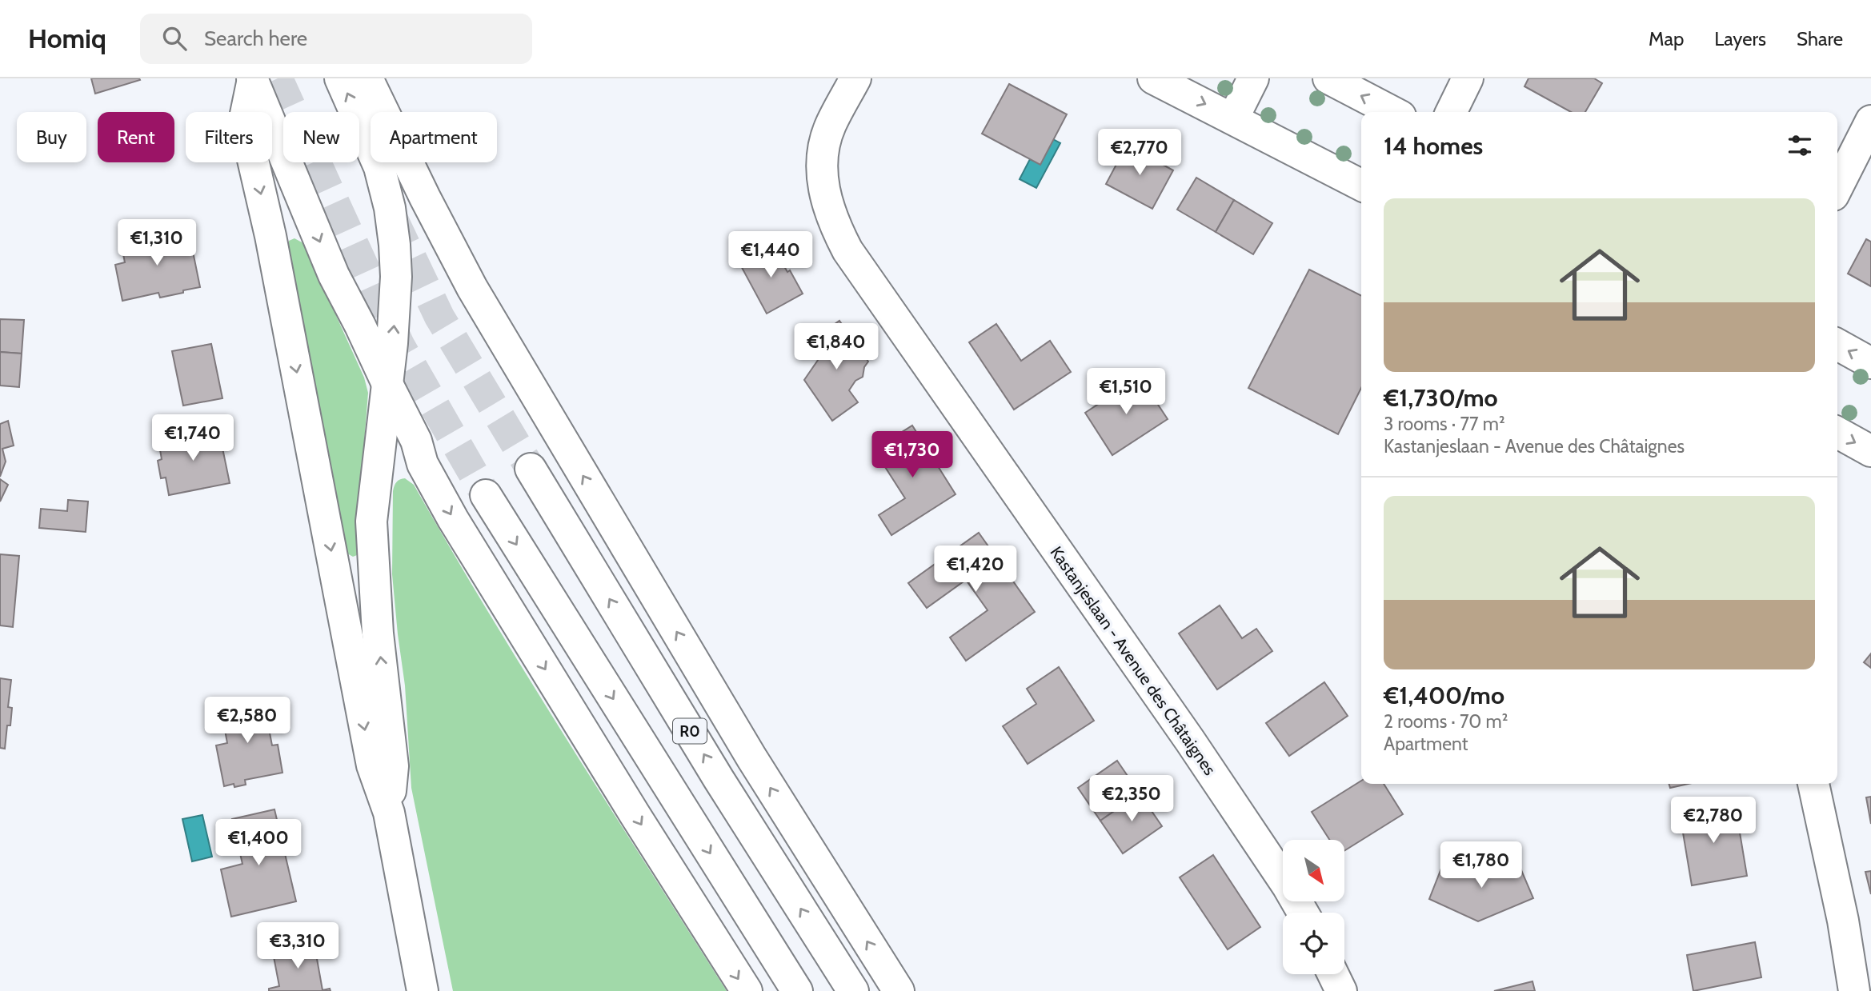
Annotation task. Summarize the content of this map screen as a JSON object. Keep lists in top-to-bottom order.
{
  "streets": {
    "main road": ["Kastanjeslaan - Avenue des Châtaignes", "R0"]
  },
  "north": "bottom right",
  "page": {
    "header": "Homiq",
    "search": "Search here",
    "nav": ["Map", "Layers", "Share"],
    "chip": [
      "Buy",
      "Rent",
      "Filters",
      "New",
      "Apartment"
    ],
    "heading": "14 homes",
    "price": [
      "€2,770",
      "€1,310",
      "€1,440",
      "€1,840",
      "€1,510",
      "€1,740",
      "€1,730",
      "€1,420",
      "€2,580",
      "€2,350",
      "€2,780",
      "€1,400",
      "€1,780",
      "€3,310"
    ],
    "list": [
      {
        "name": "€1,730/mo",
        "note": "3 rooms · 77 m² · Kastanjeslaan - Avenue des Châtaignes"
      },
      {
        "name": "€1,400/mo",
        "note": "2 rooms · 70 m² · Apartment"
      }
    ]
  }
}
